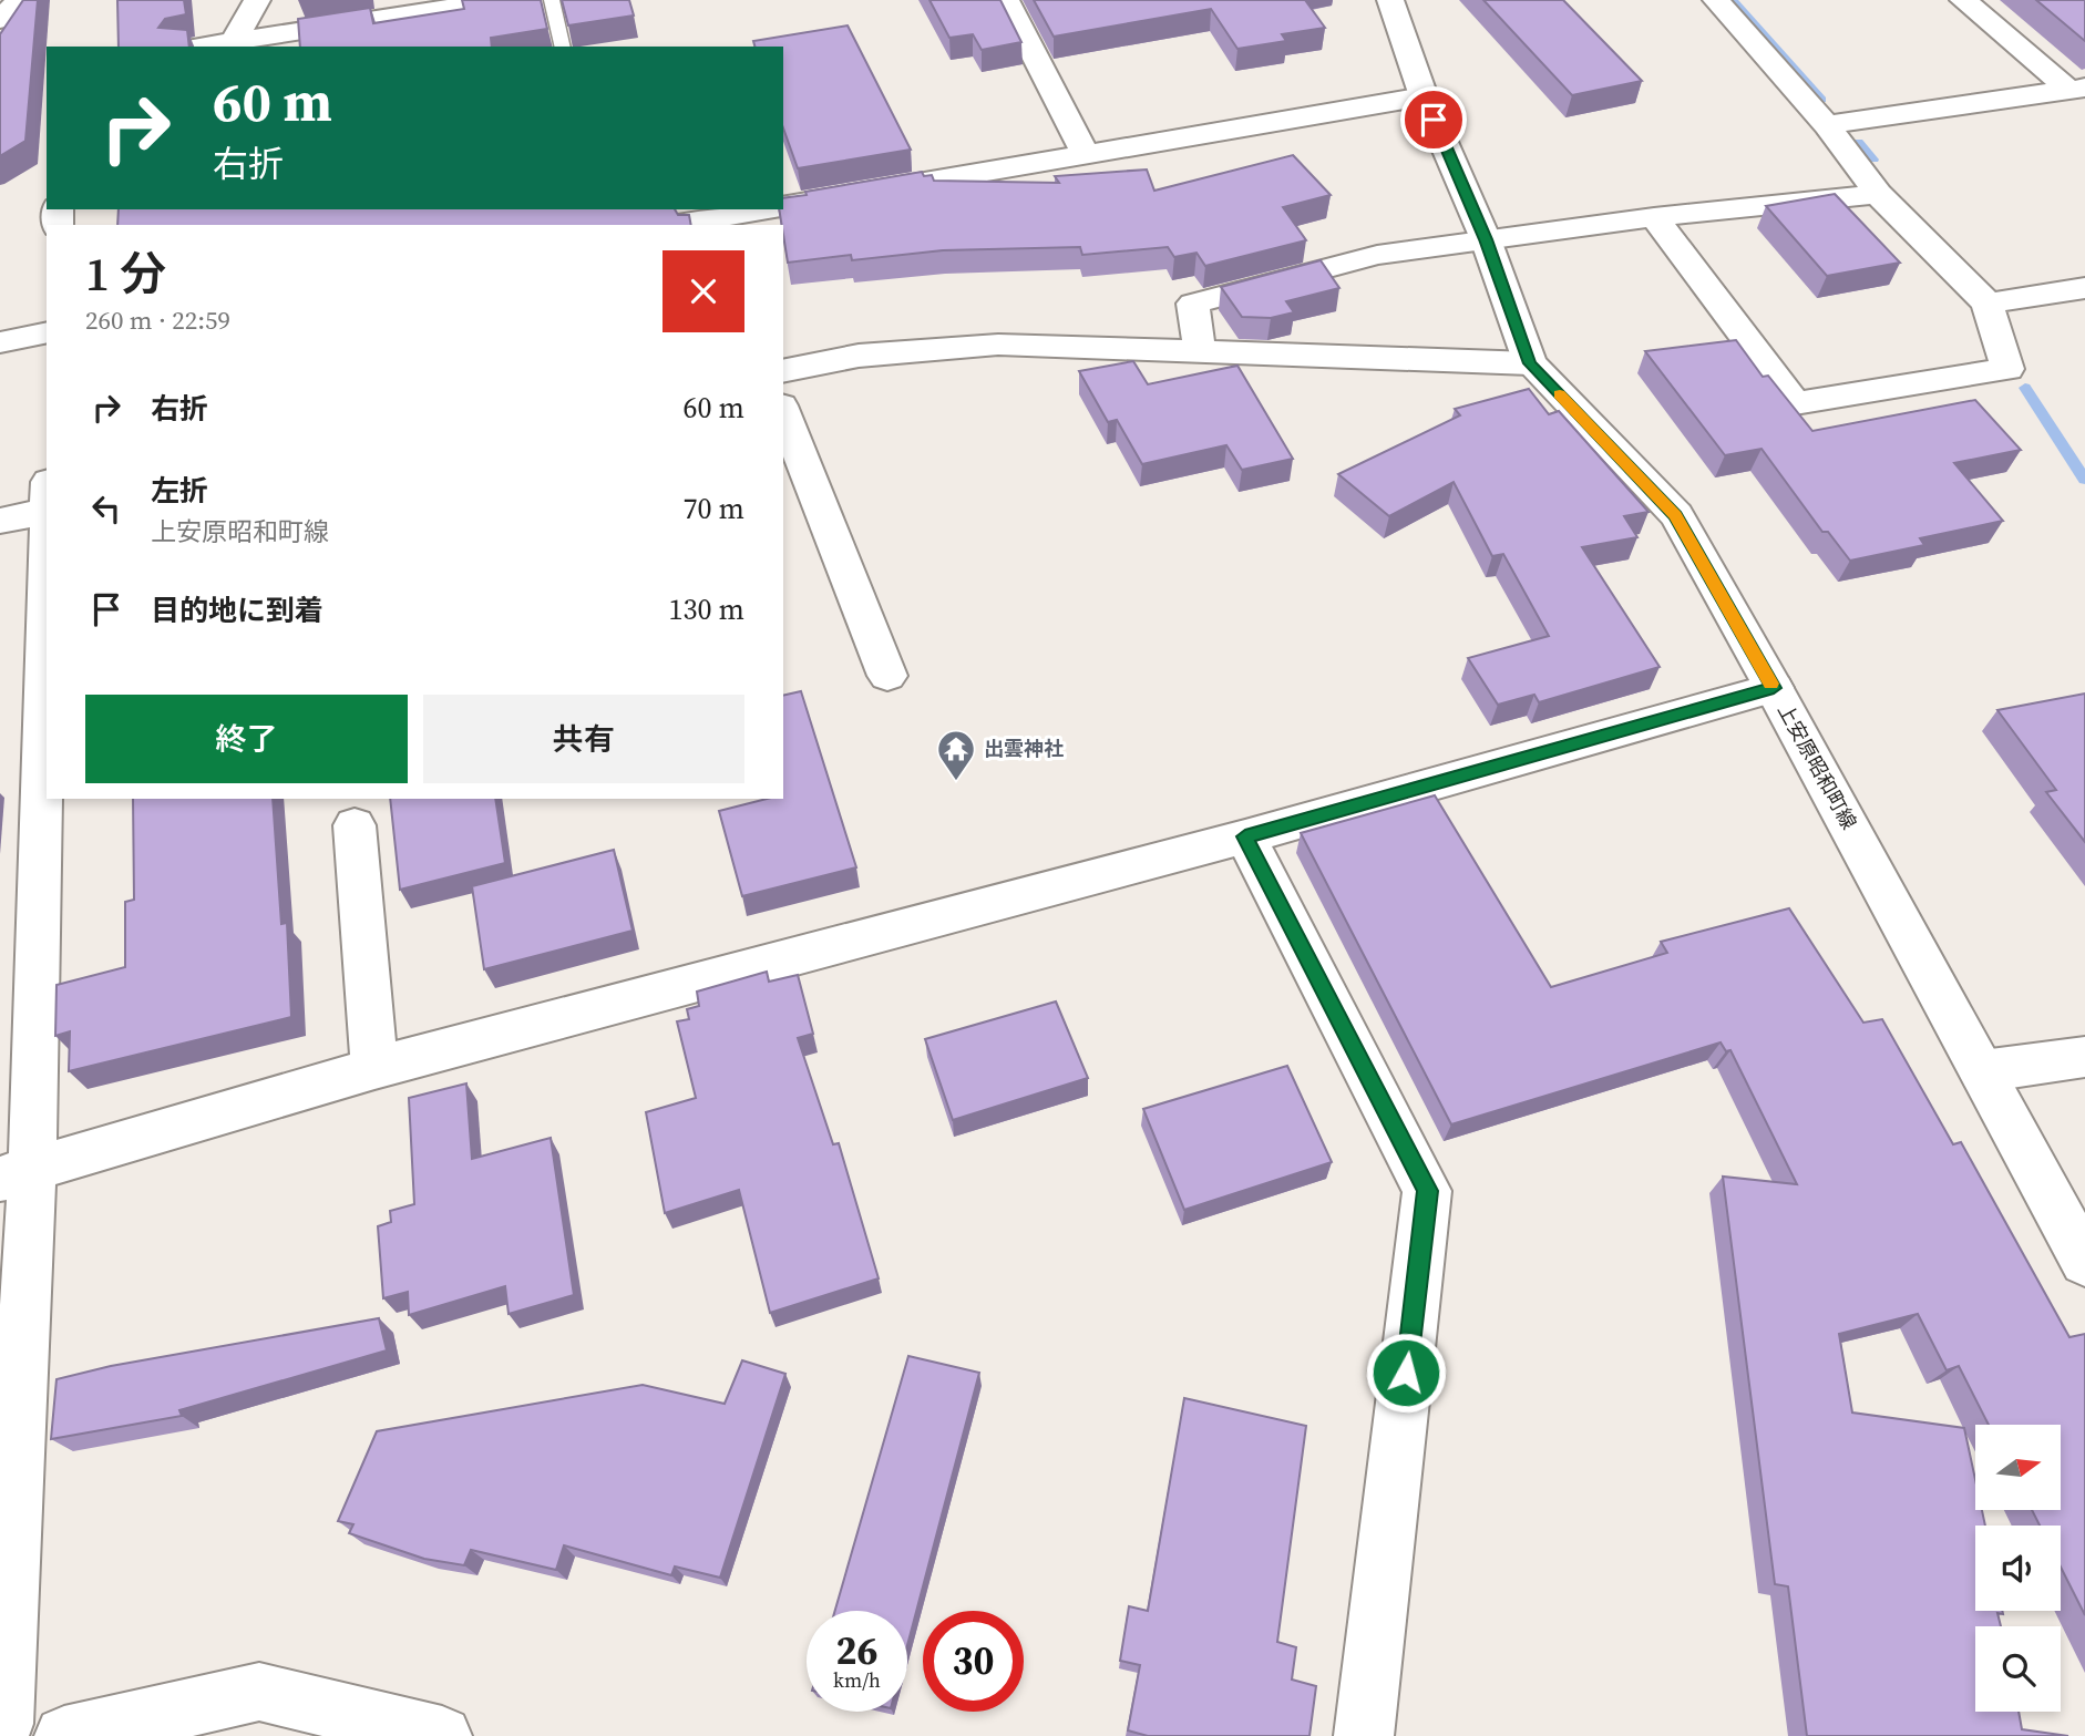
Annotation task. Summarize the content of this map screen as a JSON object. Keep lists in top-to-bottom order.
{
  "streets": {
    "street": ["上安原昭和町線"]
  },
  "places": {
    "temple": ["出雲神社"]
  },
  "north": "right",
  "page": {
    "turn": ["60 m", "右折"],
    "heading": ["1 分", "260 m · 22:59"],
    "list": [
      {
        "name": "右折",
        "value": "60 m"
      },
      {
        "name": "左折",
        "note": "上安原昭和町線",
        "value": "70 m"
      },
      {
        "name": "目的地に到着",
        "value": "130 m"
      }
    ],
    "buttons": ["終了", "共有"],
    "speed": "26 km/h",
    "limit": "30"
  }
}
